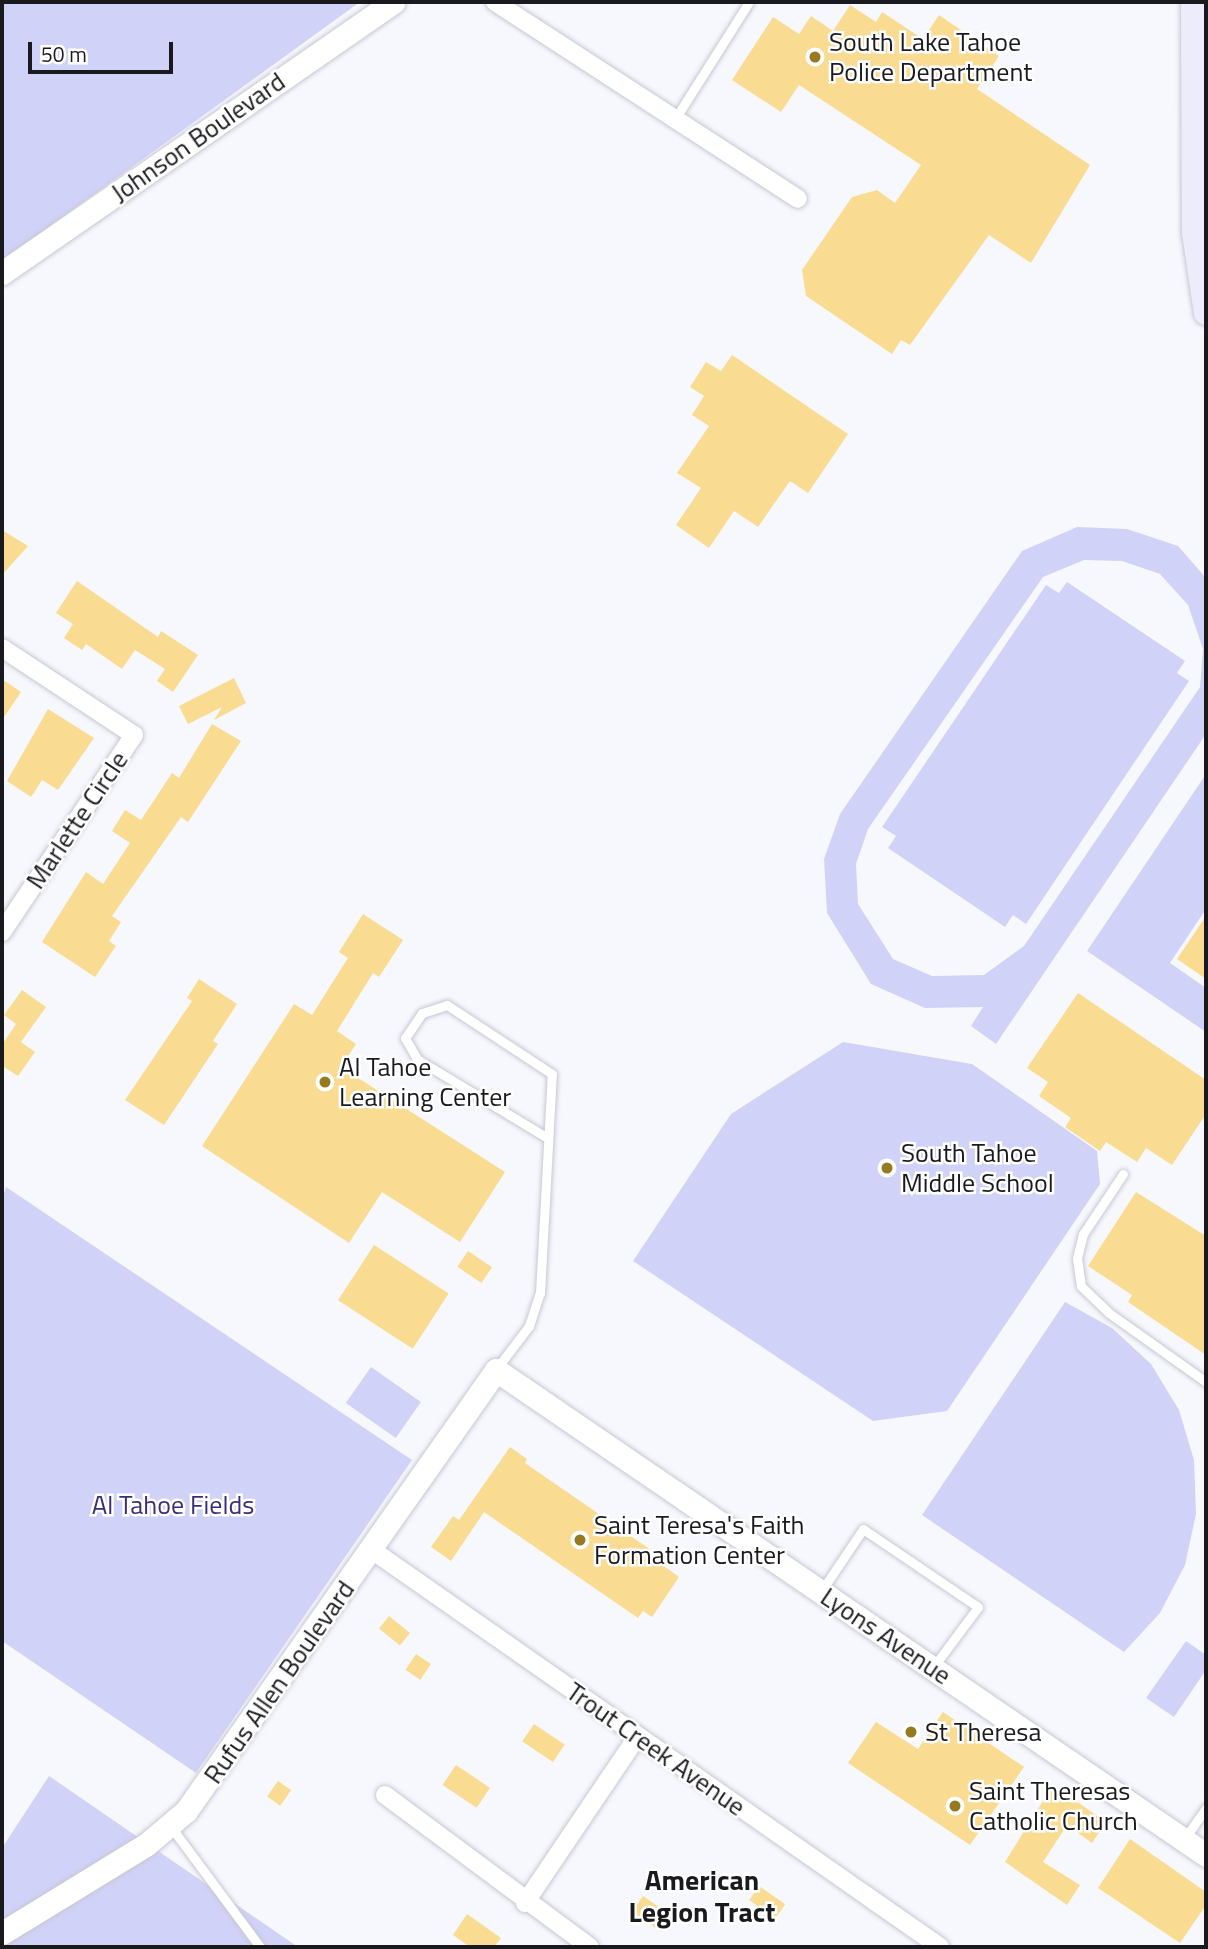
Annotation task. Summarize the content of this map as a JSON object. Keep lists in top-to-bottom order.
{
  "streets": {
    "street": [
      "Johnson Boulevard",
      "Marlette Circle",
      "Lyons Avenue",
      "Rufus Allen Boulevard",
      "Trout Creek Avenue"
    ]
  },
  "crossings": [
    ["Lyons Avenue", "Rufus Allen Boulevard"],
    ["Rufus Allen Boulevard", "Trout Creek Avenue"]
  ],
  "districts": ["American Legion Tract"],
  "parks": ["Al Tahoe Fields"],
  "places": [
    "South Lake Tahoe Police Department",
    "Al Tahoe Learning Center",
    "South Tahoe Middle School",
    "Saint Teresa's Faith Formation Center",
    "St Theresa",
    "Saint Theresas Catholic Church"
  ],
  "scale_bar": "50 m"
}
